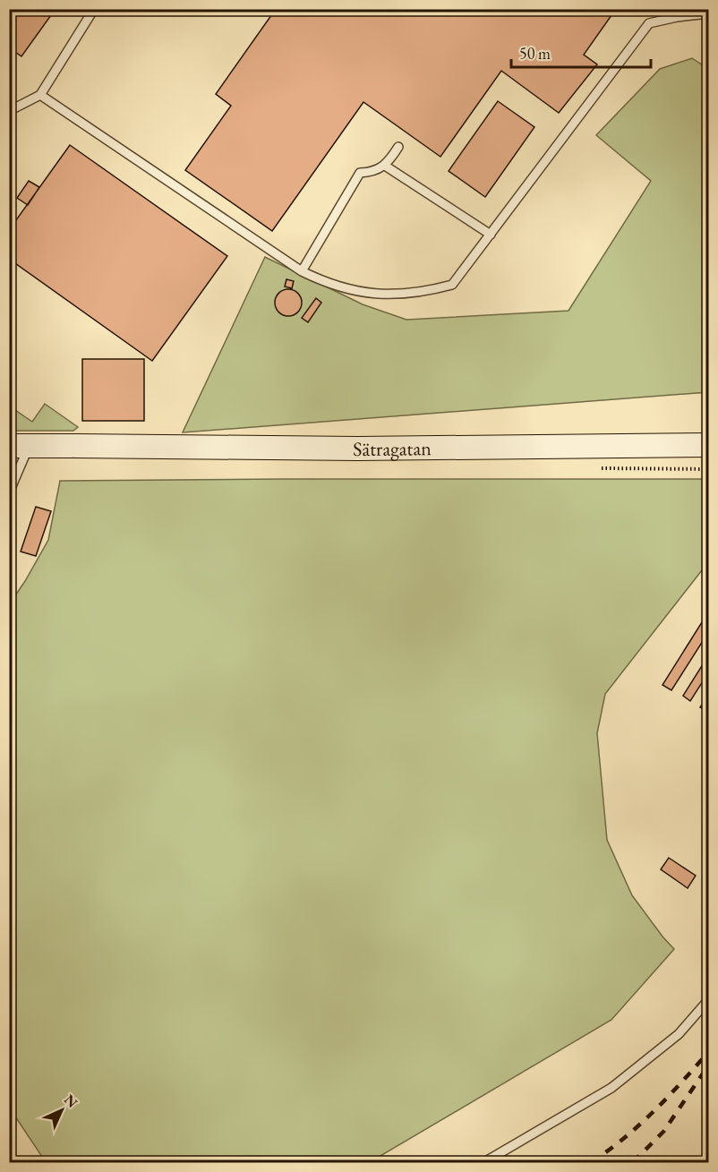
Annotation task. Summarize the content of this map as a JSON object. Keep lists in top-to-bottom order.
{
  "streets": {
    "street": ["Sätragatan"]
  },
  "scale_bar": "50 m",
  "north": "top right"
}
